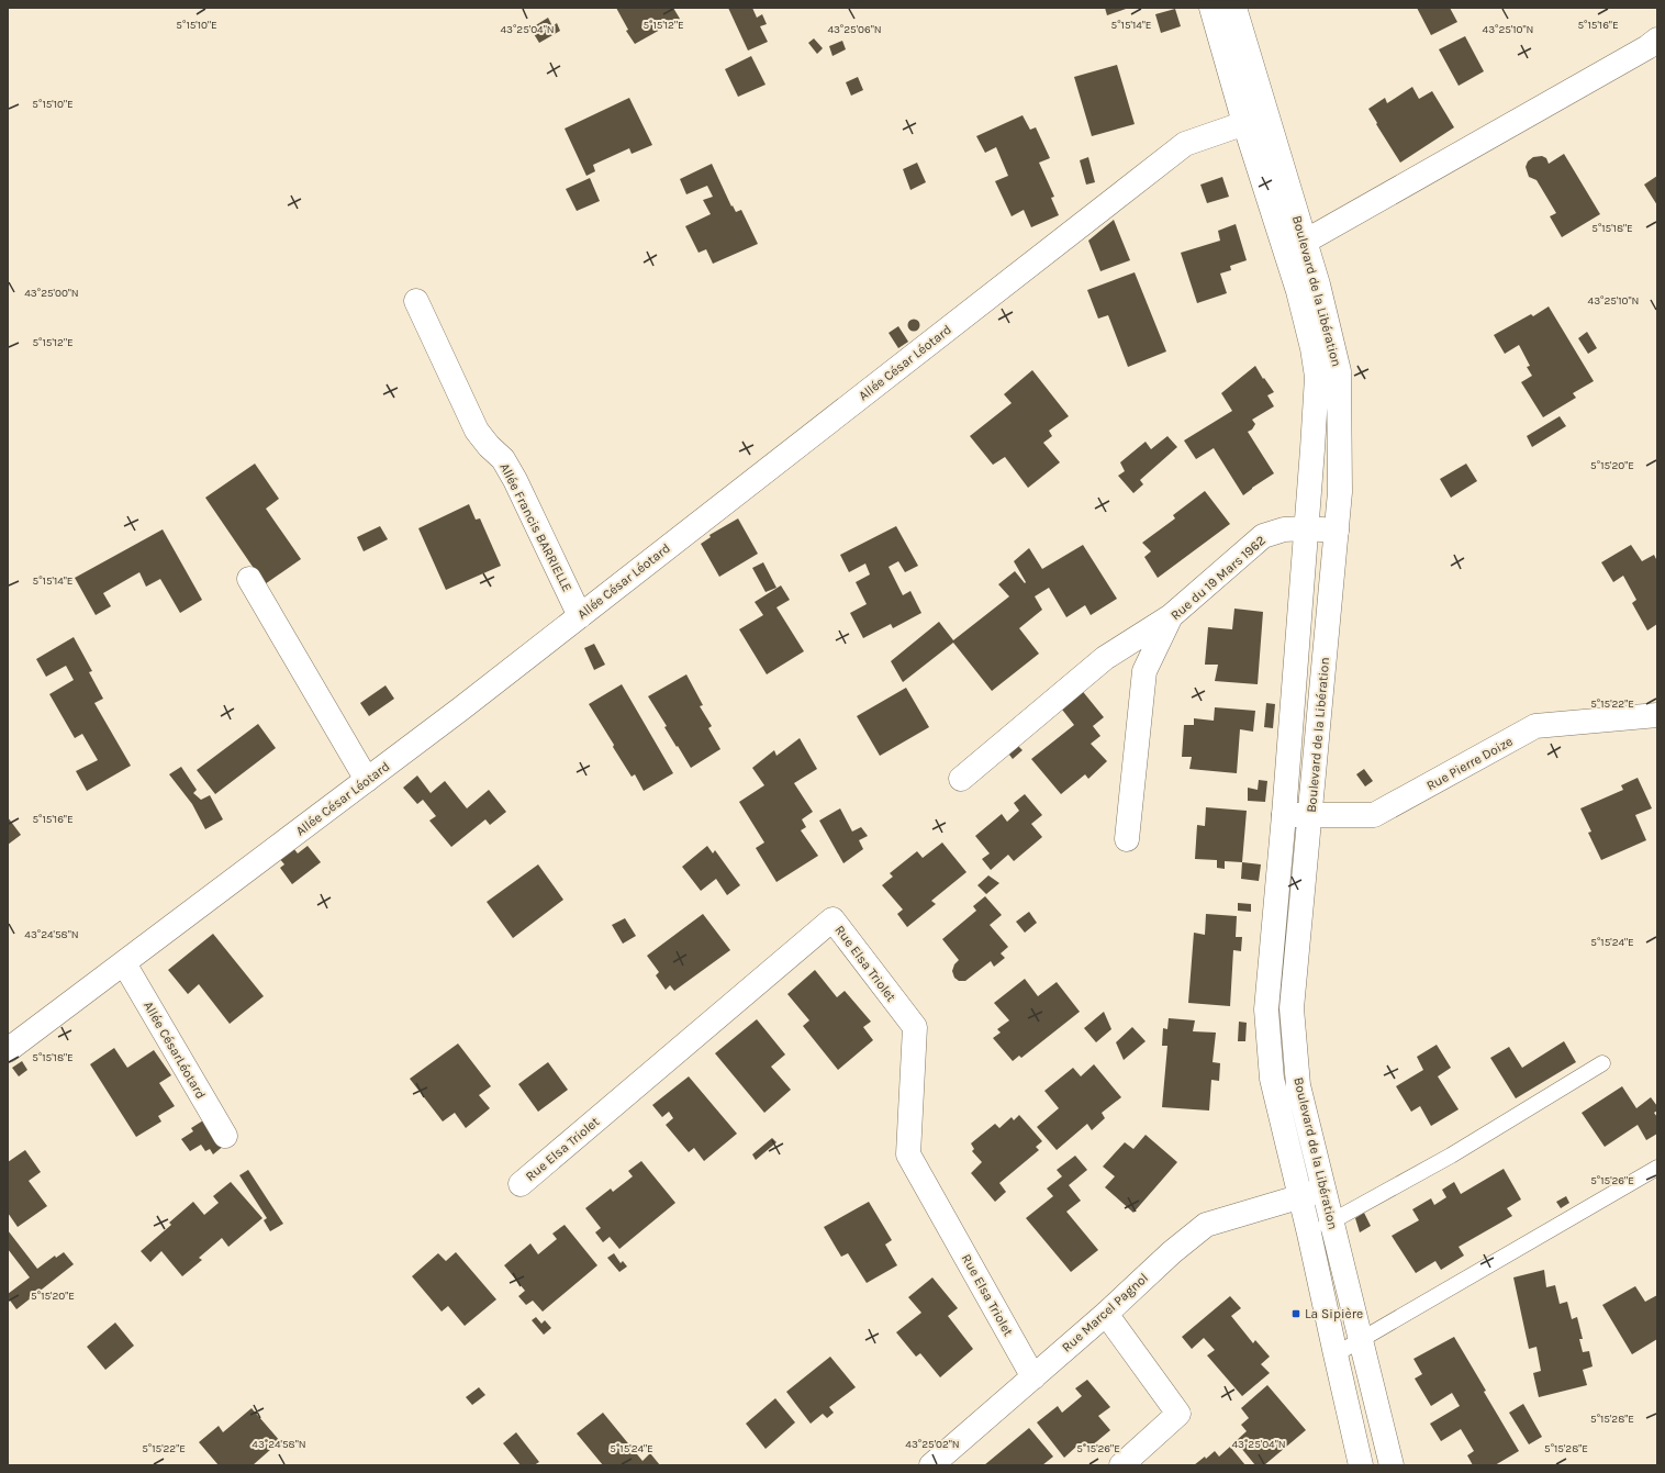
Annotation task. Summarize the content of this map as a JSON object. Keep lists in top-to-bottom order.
{
  "streets": {
    "street": [
      "Boulevard de la Libération",
      "Allée César Léotard",
      "Allée Francis BARRIELLE",
      "Rue du 19 Mars 1962",
      "Rue Pierre Doize",
      "Rue Elsa Triolet",
      "Allée CésarLéotard",
      "Rue Marcel Pagnol"
    ]
  },
  "crossings": [
    ["Boulevard de la Libération", "Allée César Léotard"],
    ["Boulevard de la Libération", "Rue du 19 Mars 1962"],
    ["Boulevard de la Libération", "Rue Pierre Doize"],
    ["Boulevard de la Libération", "Rue Marcel Pagnol"],
    ["Allée César Léotard", "Allée Francis BARRIELLE"],
    ["Allée César Léotard", "Allée CésarLéotard"],
    ["Rue Elsa Triolet", "Rue Marcel Pagnol"]
  ],
  "places": {
    "transit": ["La Sipière"]
  },
  "coordinates": [
    "5°15'10\"E",
    "5°15'12\"E",
    "5°15'14\"E",
    "5°15'16\"E",
    "43°25'04\"N",
    "43°25'06\"N",
    "43°25'10\"N",
    "5°15'18\"E",
    "43°25'00\"N",
    "5°15'20\"E",
    "5°15'22\"E",
    "43°24'58\"N",
    "5°15'24\"E",
    "5°15'26\"E",
    "5°15'28\"E",
    "43°25'02\"N"
  ]
}
